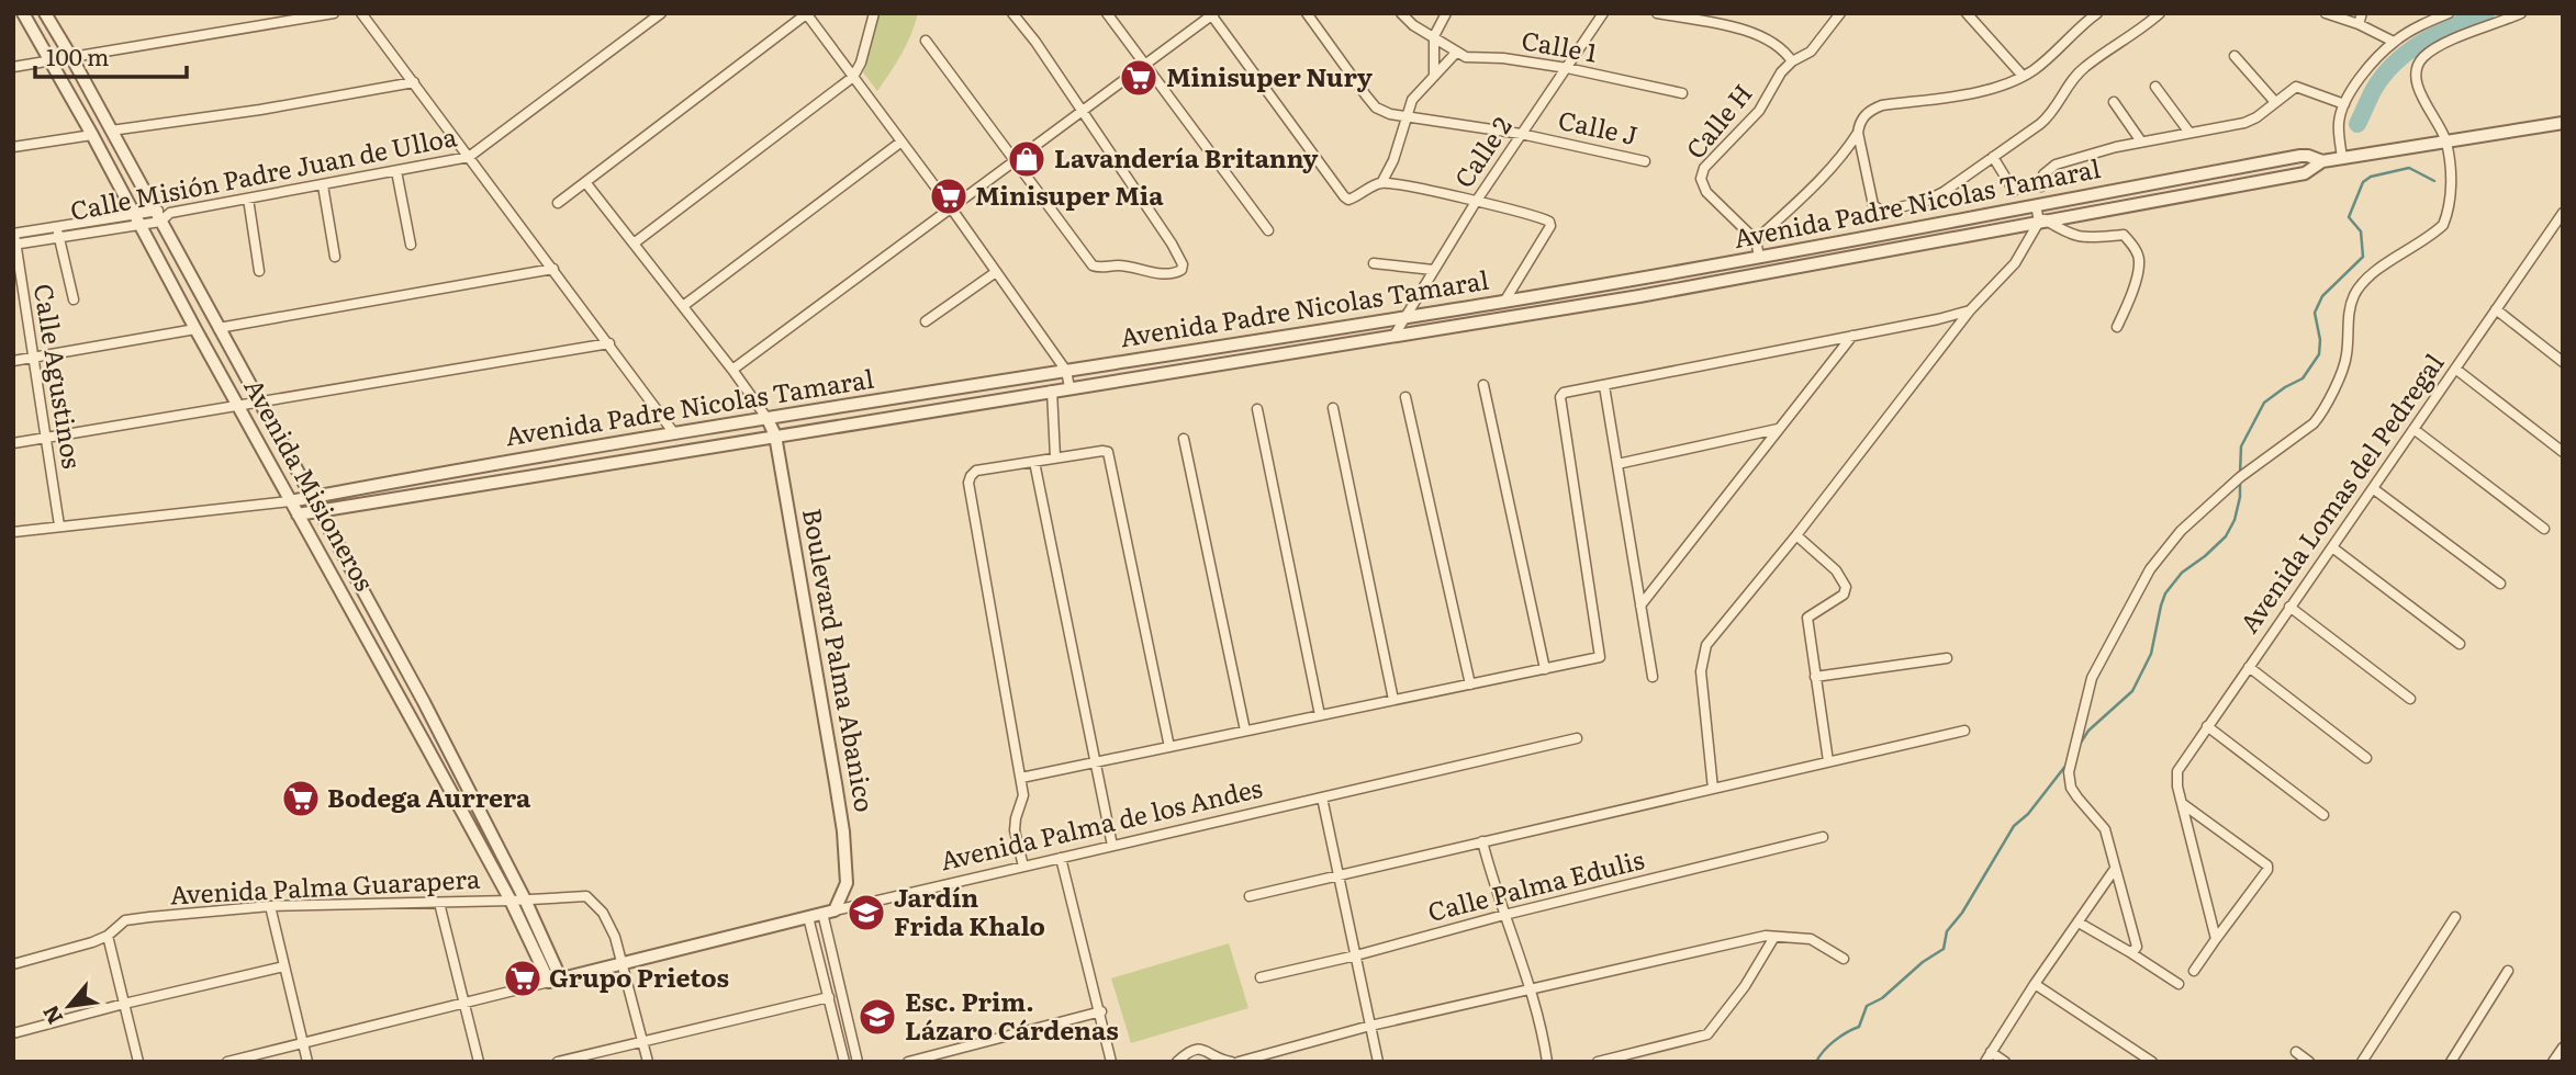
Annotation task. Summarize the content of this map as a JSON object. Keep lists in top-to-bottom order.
{
  "streets": {
    "street": [
      "Calle 1",
      "Calle H",
      "Calle J",
      "Calle 2",
      "Calle Misión Padre Juan de Ulloa",
      "Avenida Padre Nicolas Tamaral",
      "Calle Agustinos",
      "Avenida Misioneros",
      "Avenida Lomas del Pedregal",
      "Boulevard Palma Abanico",
      "Avenida Palma de los Andes",
      "Calle Palma Edulis",
      "Avenida Palma Guarapera"
    ]
  },
  "crossings": [
    ["Calle 1", "Calle 2"],
    ["Calle J", "Calle 2"],
    ["Calle 2", "Avenida Padre Nicolas Tamaral"],
    ["Calle Misión Padre Juan de Ulloa", "Calle Agustinos"],
    ["Calle Misión Padre Juan de Ulloa", "Avenida Misioneros"],
    ["Avenida Padre Nicolas Tamaral", "Avenida Misioneros"],
    ["Avenida Padre Nicolas Tamaral", "Boulevard Palma Abanico"],
    ["Avenida Misioneros", "Avenida Palma de los Andes"],
    ["Avenida Misioneros", "Avenida Palma Guarapera"],
    ["Boulevard Palma Abanico", "Avenida Palma de los Andes"],
    ["Avenida Palma de los Andes", "Avenida Palma Guarapera"]
  ],
  "places": {
    "supermarket": [
      "Minisuper Nury",
      "Minisuper Mia",
      "Bodega Aurrera",
      "Grupo Prietos"
    ],
    "shop": ["Lavandería Britanny"],
    "school or university": ["Jardín Frida Khalo", "Esc. Prim. Lázaro Cárdenas"]
  },
  "scale_bar": "100 m",
  "north": "bottom left"
}
